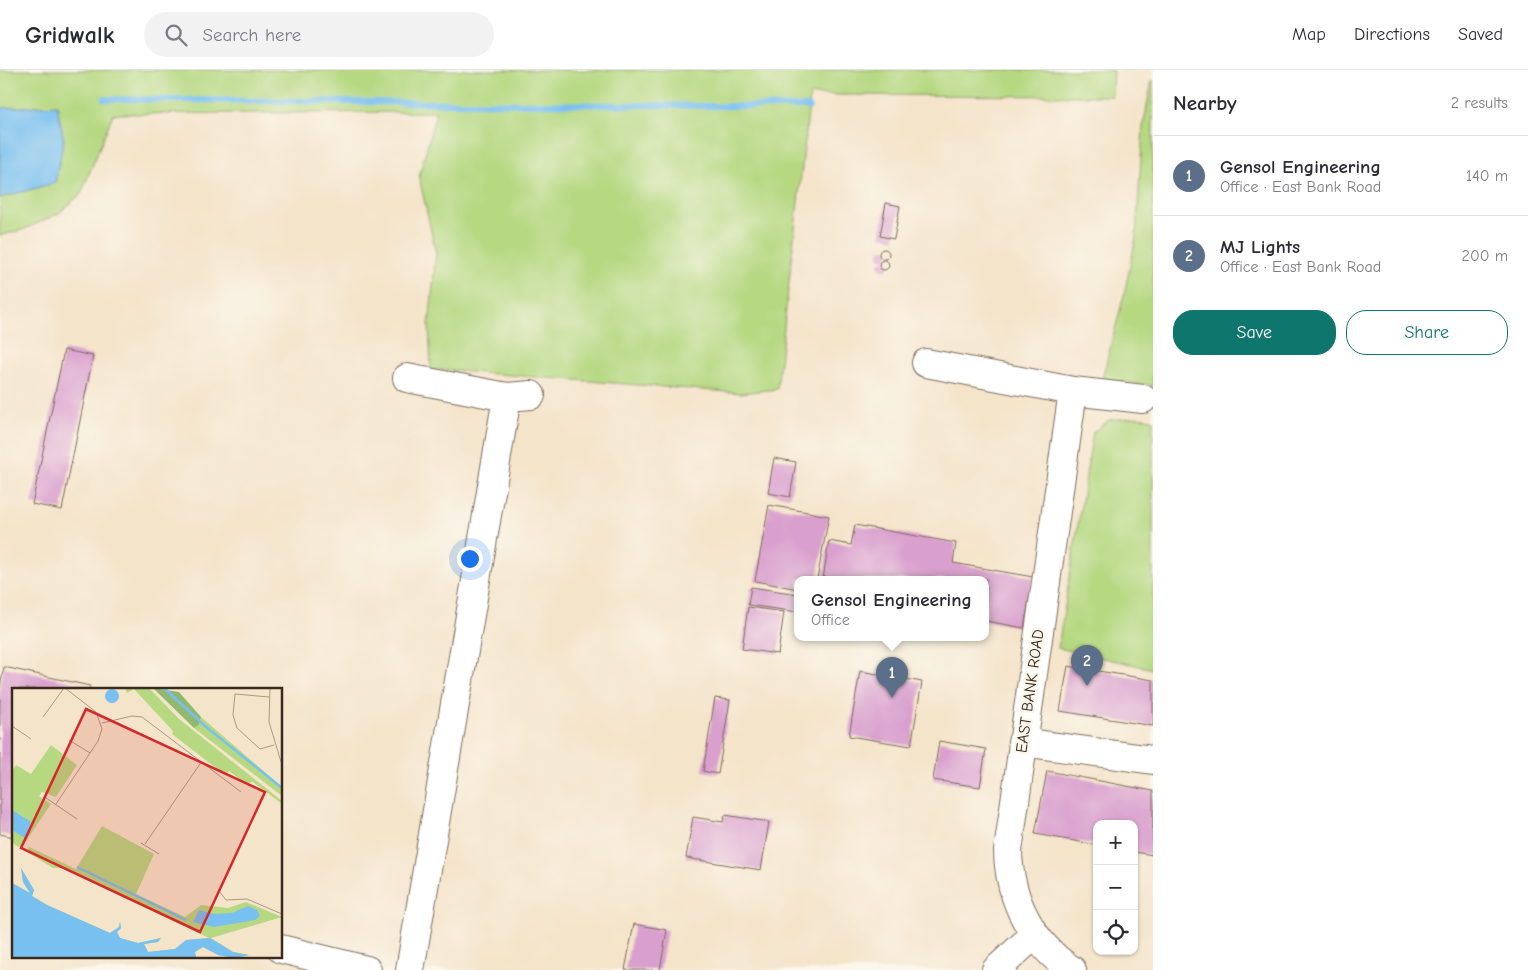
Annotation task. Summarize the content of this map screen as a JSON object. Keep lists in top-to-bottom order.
{
  "streets": {
    "street": ["EAST BANK ROAD"]
  },
  "page": {
    "header": "Gridwalk",
    "search": "Search here",
    "nav": ["Map", "Directions", "Saved"],
    "heading": ["Nearby", "2 results"],
    "list": [
      {
        "mark": "1",
        "name": "Gensol Engineering",
        "note": "Office · East Bank Road",
        "value": "140 m"
      },
      {
        "mark": "2",
        "name": "MJ Lights",
        "note": "Office · East Bank Road",
        "value": "200 m"
      }
    ],
    "buttons": ["Save", "Share"],
    "popup": ["Gensol Engineering", "Office"],
    "pins": ["2", "1"],
    "map_buttons": ["+", "−"]
  }
}
